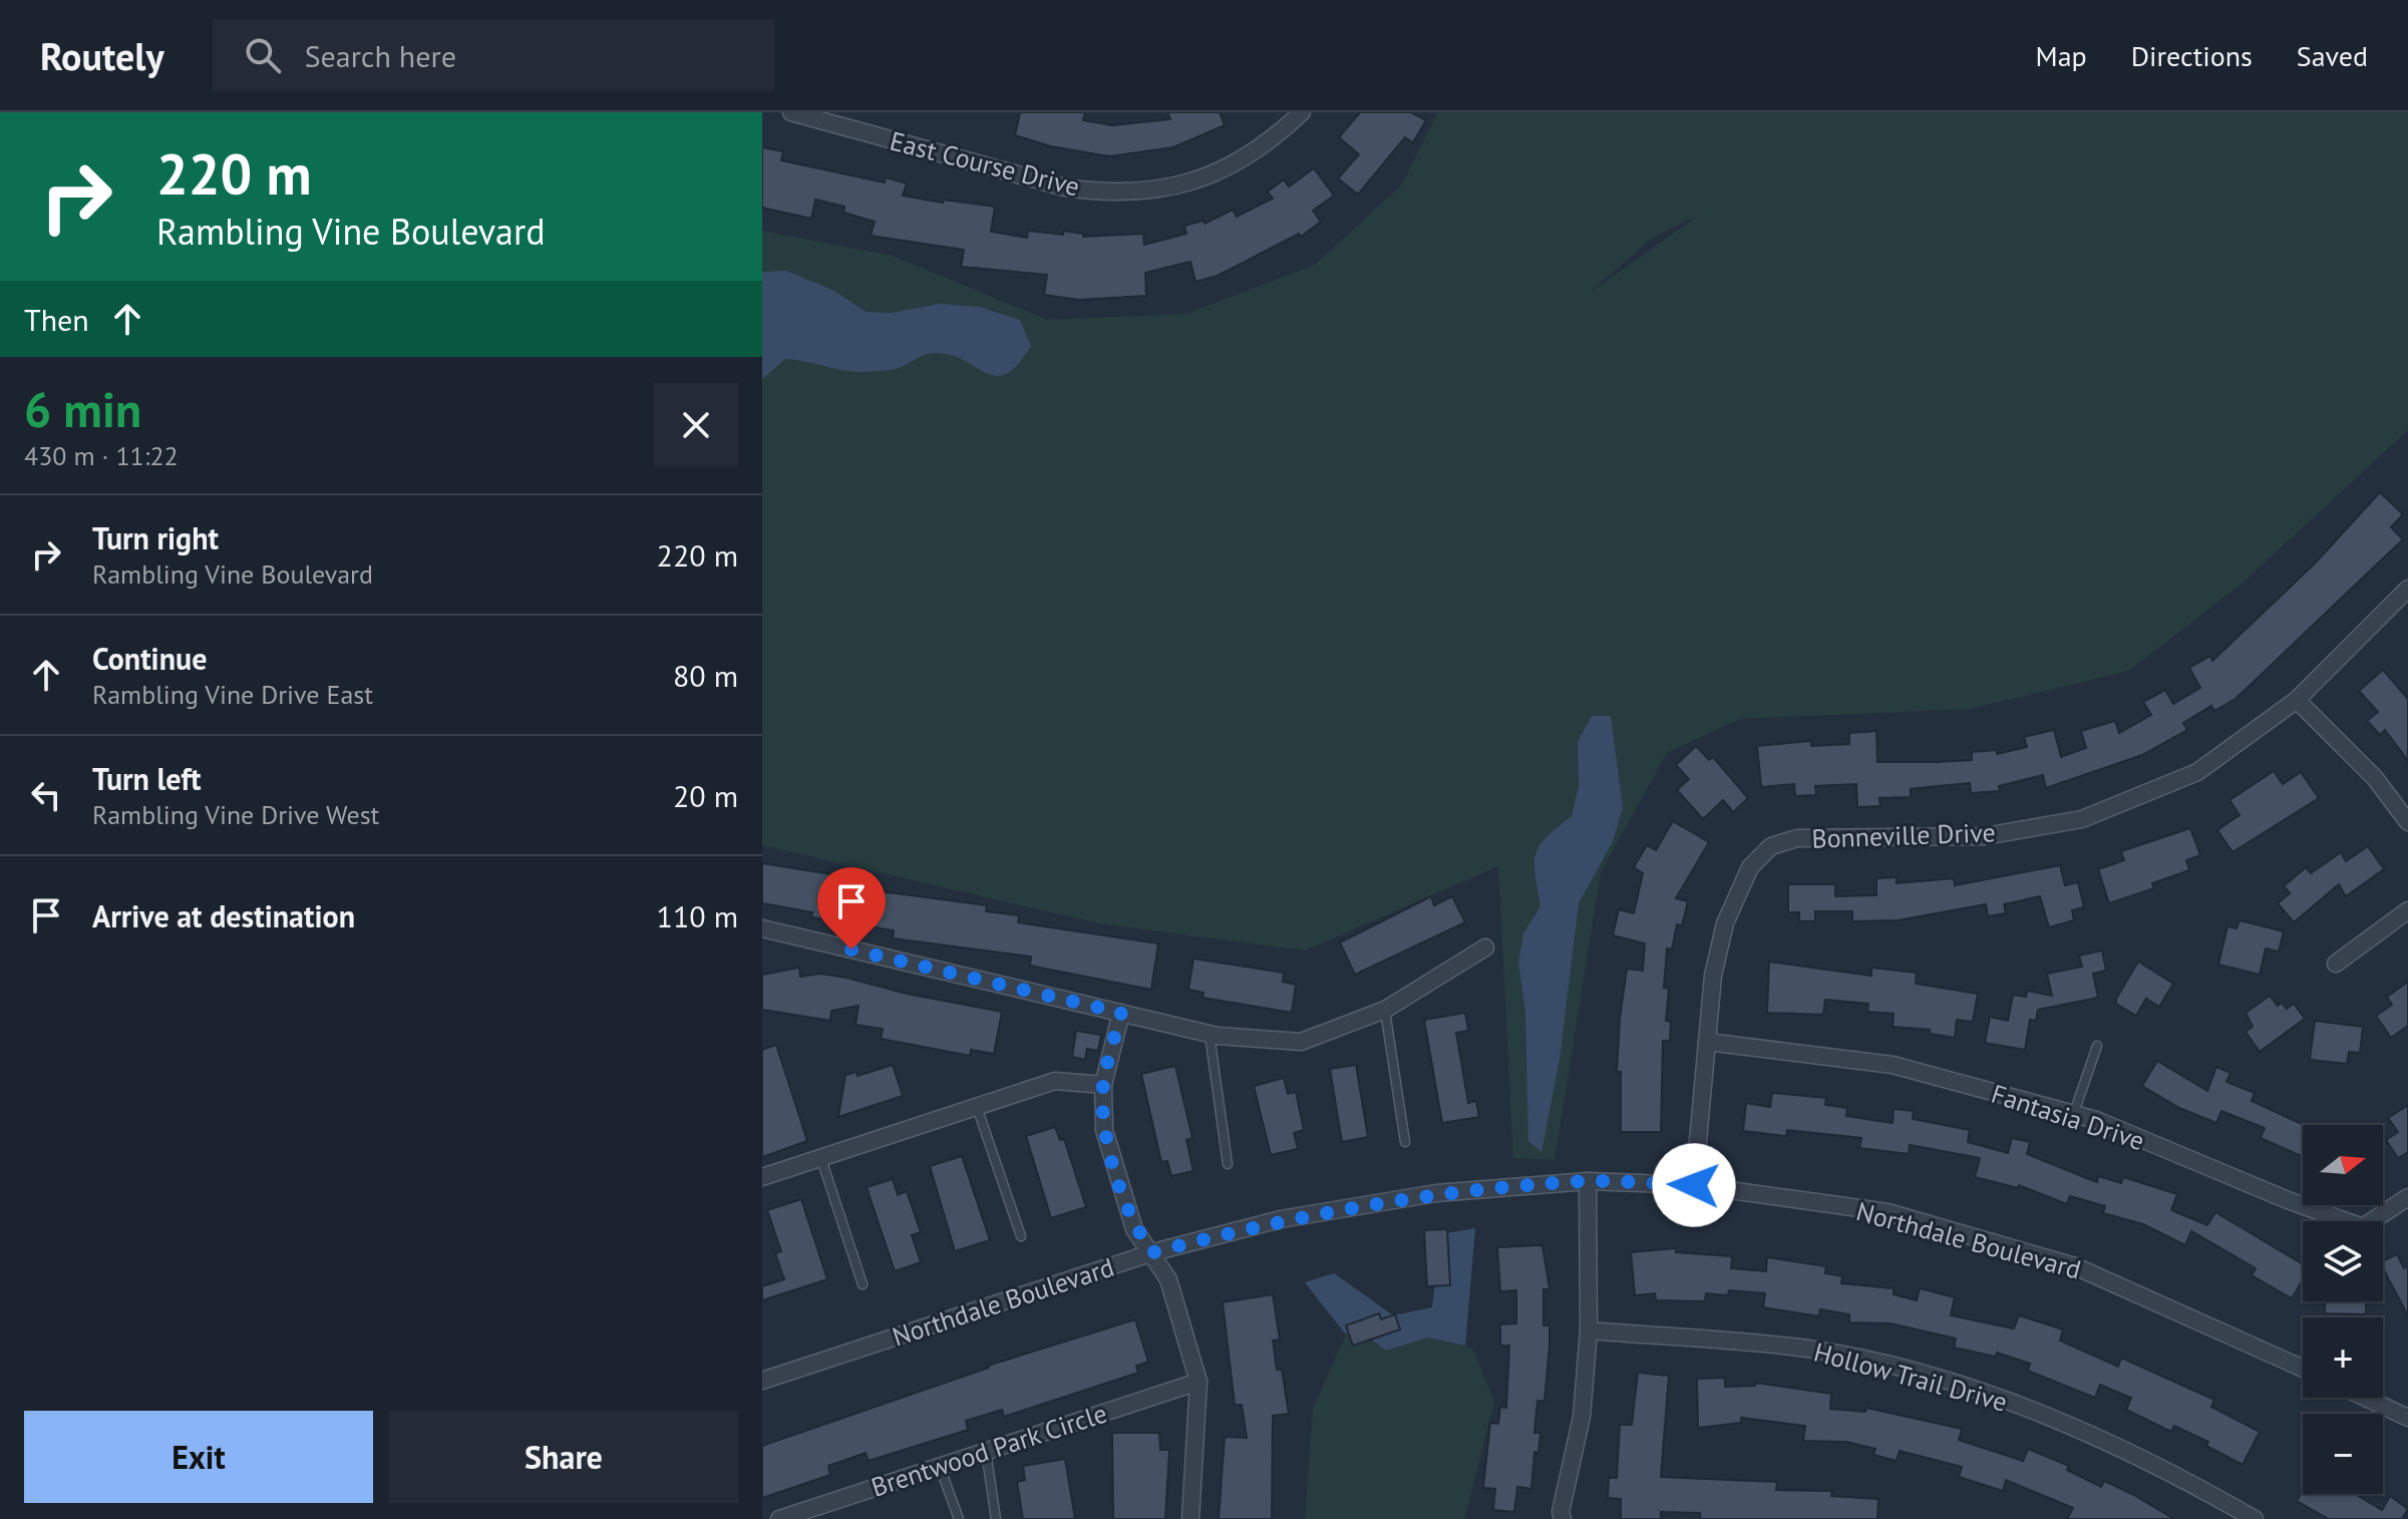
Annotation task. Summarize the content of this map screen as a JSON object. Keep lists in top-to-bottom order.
{
  "streets": {
    "street": [
      "East Course Drive",
      "Bonneville Drive",
      "Fantasia Drive",
      "Northdale Boulevard",
      "Hollow Trail Drive",
      "Brentwood Park Circle"
    ]
  },
  "crossings": [
    ["Bonneville Drive", "Fantasia Drive"],
    ["Bonneville Drive", "Northdale Boulevard"]
  ],
  "north": "right",
  "page": {
    "header": "Routely",
    "search": "Search here",
    "nav": ["Map", "Directions", "Saved"],
    "turn": ["220 m", "Rambling Vine Boulevard"],
    "then": "Then",
    "heading": ["6 min", "430 m · 11:22"],
    "list": [
      {
        "name": "Turn right",
        "note": "Rambling Vine Boulevard",
        "value": "220 m"
      },
      {
        "name": "Continue",
        "note": "Rambling Vine Drive East",
        "value": "80 m"
      },
      {
        "name": "Turn left",
        "note": "Rambling Vine Drive West",
        "value": "20 m"
      },
      {
        "name": "Arrive at destination",
        "value": "110 m"
      }
    ],
    "map_buttons": ["+", "−"],
    "buttons": ["Exit", "Share"]
  }
}
